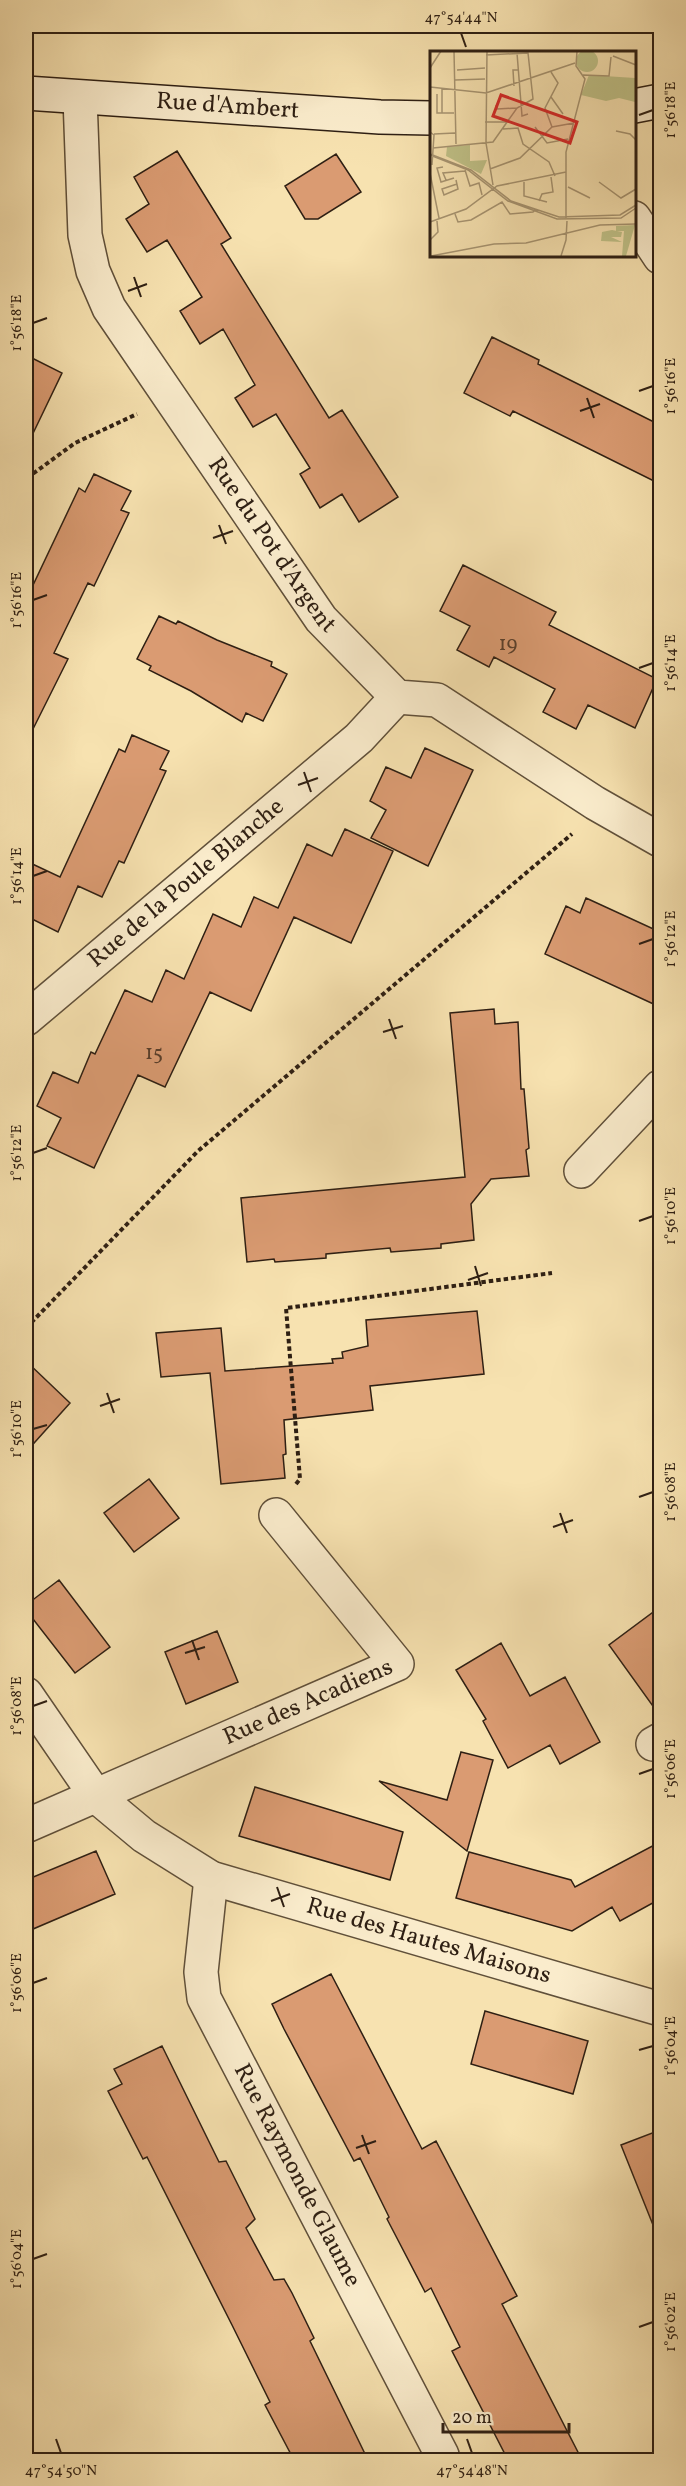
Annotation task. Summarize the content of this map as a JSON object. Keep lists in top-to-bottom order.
{
  "streets": {
    "street": [
      "Rue d'Ambert",
      "Rue du Pot d'Argent",
      "Rue de la Poule Blanche",
      "Rue des Acadiens",
      "Rue des Hautes Maisons",
      "Rue Raymonde Glaume"
    ]
  },
  "crossings": [
    ["Rue d'Ambert", "Rue du Pot d'Argent"],
    ["Rue du Pot d'Argent", "Rue de la Poule Blanche"],
    ["Rue des Acadiens", "Rue des Hautes Maisons"],
    ["Rue des Hautes Maisons", "Rue Raymonde Glaume"]
  ],
  "house_numbers": ["19", "15"],
  "scale_bar": "20 m",
  "coordinates": [
    "47°54'44\"N",
    "1°56'18\"E",
    "1°56'16\"E",
    "1°56'14\"E",
    "1°56'12\"E",
    "1°56'10\"E",
    "1°56'08\"E",
    "1°56'06\"E",
    "1°56'04\"E",
    "1°56'02\"E",
    "47°54'50\"N",
    "47°54'48\"N"
  ]
}
